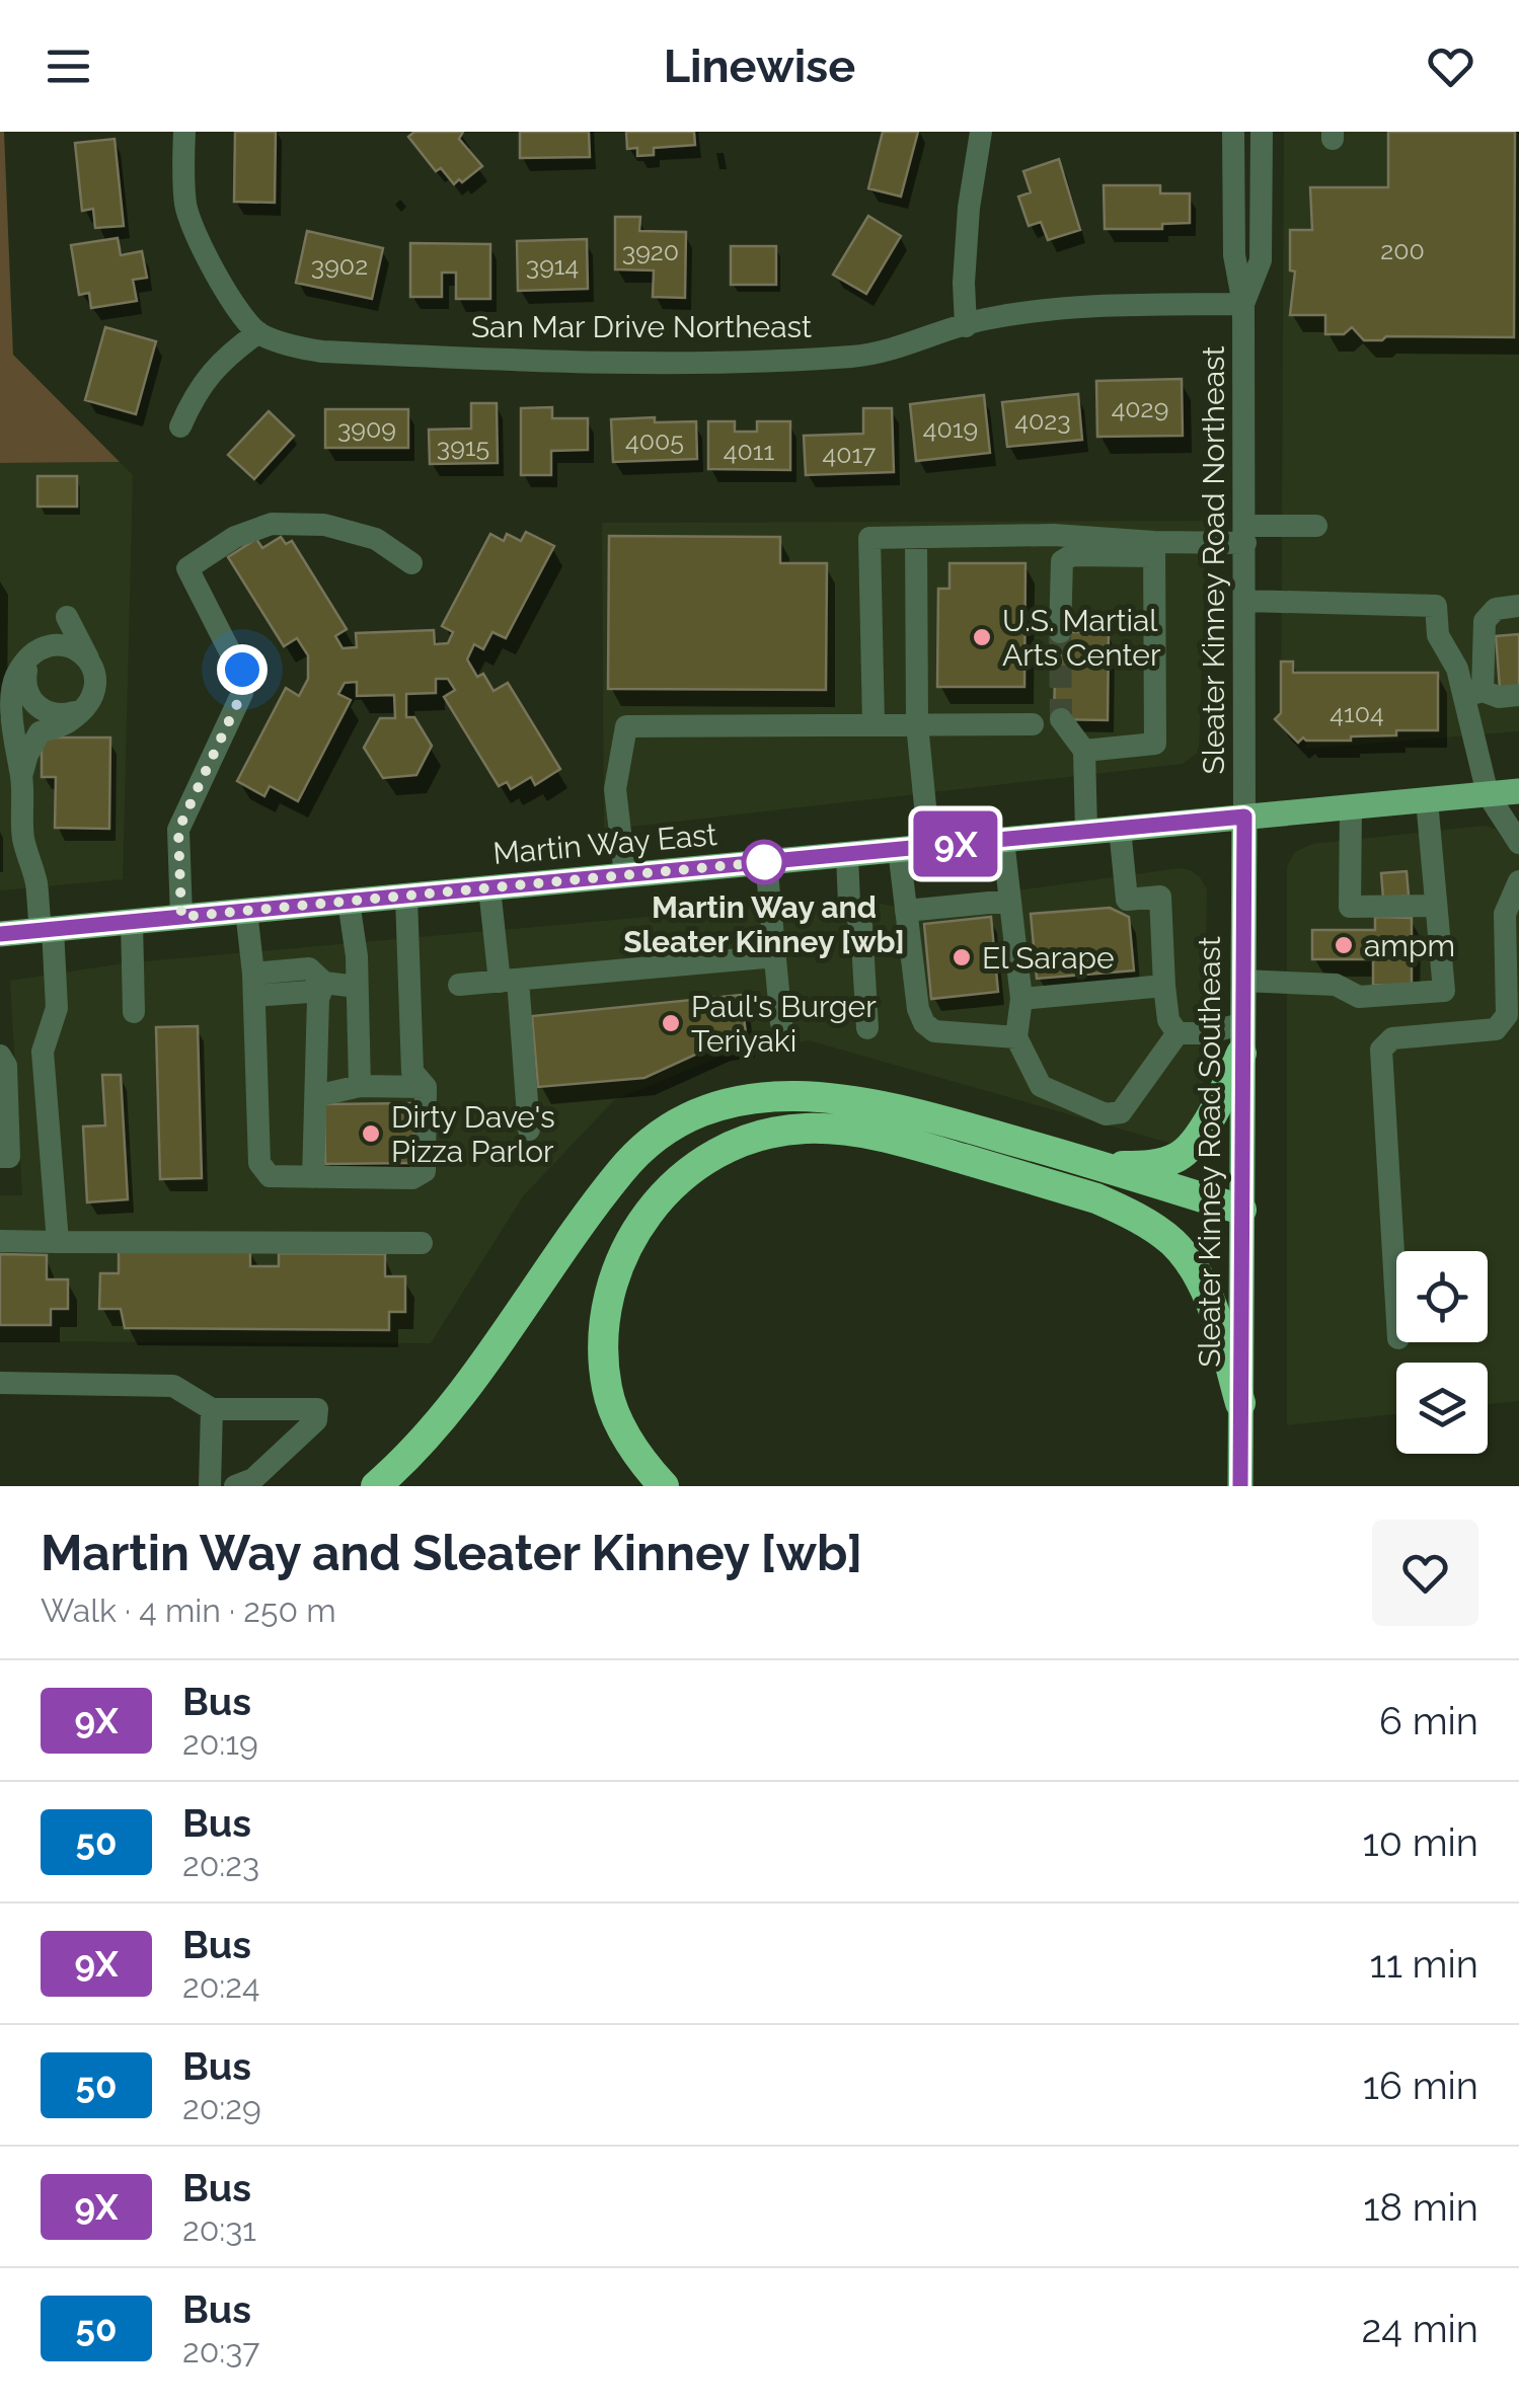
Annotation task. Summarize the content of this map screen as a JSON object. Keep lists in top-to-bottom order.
{
  "streets": {
    "main road": ["Martin Way East", "Sleater Kinney Road Southeast"],
    "street": ["San Mar Drive Northeast", "Sleater Kinney Road Northeast"]
  },
  "crossings": [
    ["San Mar Drive Northeast", "Sleater Kinney Road Northeast"],
    ["Sleater Kinney Road Northeast", "Martin Way East"],
    ["Sleater Kinney Road Northeast", "Sleater Kinney Road Southeast"],
    ["Martin Way East", "Sleater Kinney Road Southeast"]
  ],
  "places": [
    "U.S. Martial Arts Center",
    "Martin Way and Sleater Kinney [wb]",
    "ampm",
    "El Sarape",
    "Paul's Burger Teriyaki",
    "Dirty Dave's Pizza Parlor"
  ],
  "lines": ["bus line 9X"],
  "house_numbers": [
    "200",
    "3920",
    "3902",
    "3914",
    "4029",
    "4023",
    "3909",
    "4019",
    "4005",
    "3915",
    "4011",
    "4017",
    "4104"
  ],
  "page": {
    "header": "Linewise",
    "on_map": "9X",
    "heading": ["Martin Way and Sleater Kinney [wb]", "Walk · 4 min · 250 m"],
    "list": [
      {
        "mark": "9X",
        "name": "Bus",
        "note": "20:19",
        "value": "6 min"
      },
      {
        "mark": "50",
        "name": "Bus",
        "note": "20:23",
        "value": "10 min"
      },
      {
        "mark": "9X",
        "name": "Bus",
        "note": "20:24",
        "value": "11 min"
      },
      {
        "mark": "50",
        "name": "Bus",
        "note": "20:29",
        "value": "16 min"
      },
      {
        "mark": "9X",
        "name": "Bus",
        "note": "20:31",
        "value": "18 min"
      },
      {
        "mark": "50",
        "name": "Bus",
        "note": "20:37",
        "value": "24 min"
      }
    ]
  }
}
